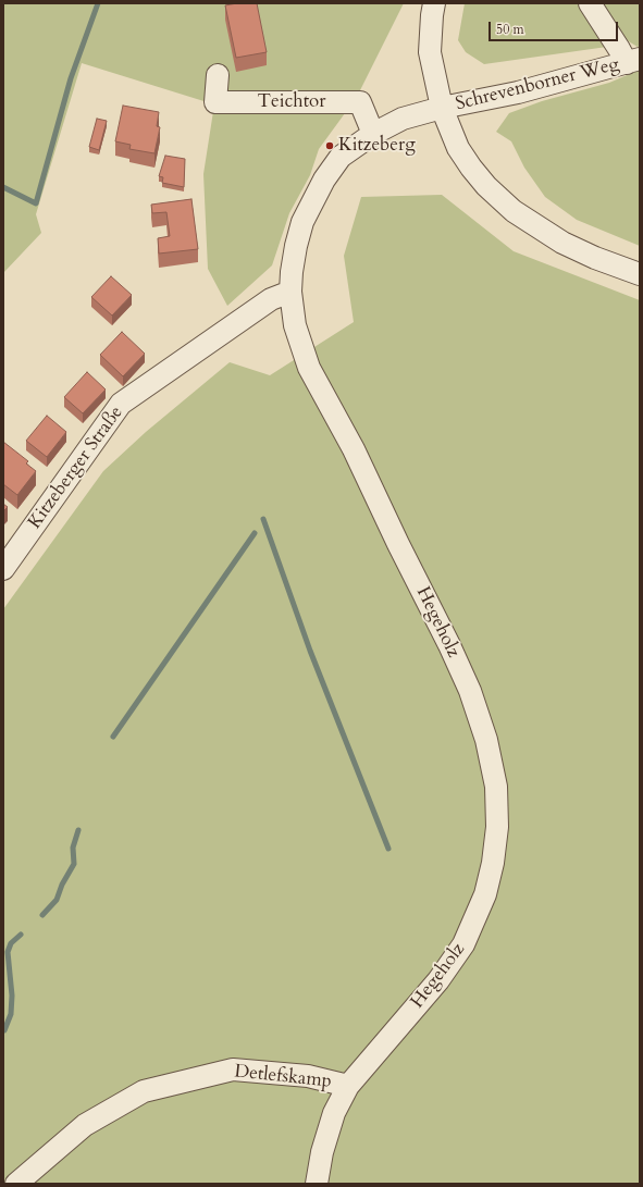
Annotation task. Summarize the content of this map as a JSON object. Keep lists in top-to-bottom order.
{
  "streets": {
    "street": [
      "Schrevenborner Weg",
      "Teichtor",
      "Kitzeberger Straße",
      "Hegeholz",
      "Detlefskamp"
    ]
  },
  "crossings": [
    ["Schrevenborner Weg", "Hegeholz"],
    ["Teichtor", "Hegeholz"],
    ["Kitzeberger Straße", "Hegeholz"],
    ["Hegeholz", "Detlefskamp"]
  ],
  "places": ["Kitzeberg"],
  "scale_bar": "50 m"
}
